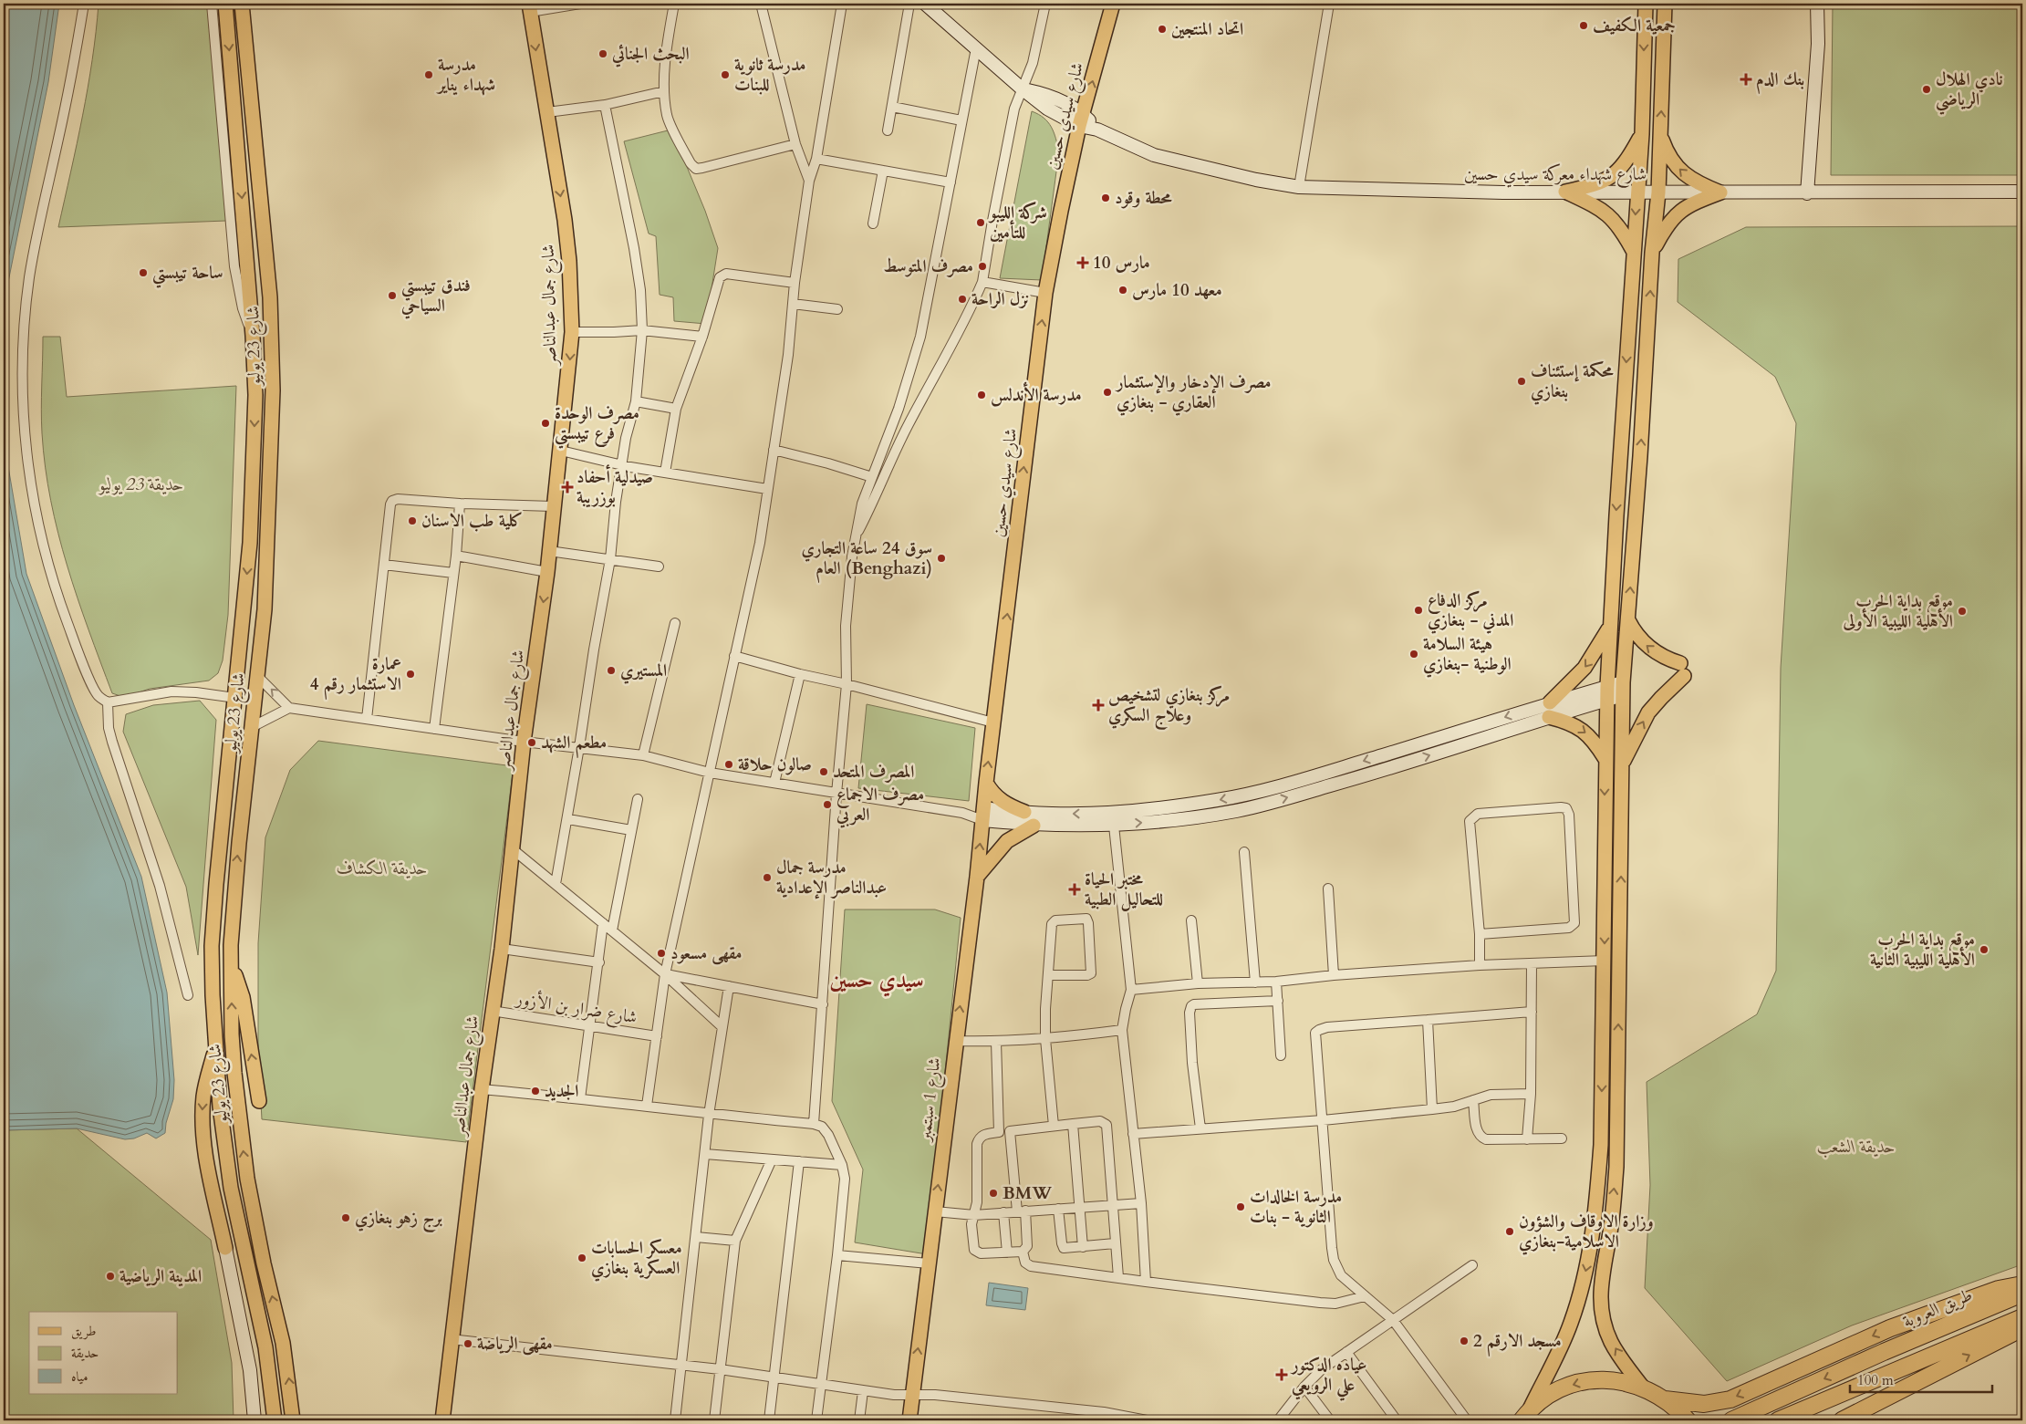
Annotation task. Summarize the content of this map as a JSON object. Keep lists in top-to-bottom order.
{
  "streets": {
    "highway": ["طريق العروبة"],
    "main road": [
      "شارع سيدي حسين",
      "شارع شهداء معركة سيدي حسين",
      "شارع جمال عبدالناصر",
      "شارع 23 يوليو",
      "شارع 1 سبتمبر"
    ],
    "street": ["شارع ضرار بن الأزور"]
  },
  "crossings": [
    ["شارع سيدي حسين", "شارع شهداء معركة سيدي حسين"],
    ["شارع سيدي حسين", "شارع 1 سبتمبر"],
    ["شارع جمال عبدالناصر", "شارع ضرار بن الأزور"]
  ],
  "one_way": ["شارع سيدي حسين", "شارع جمال عبدالناصر", "شارع 1 سبتمبر"],
  "districts": ["سيدي حسين"],
  "parks": ["حديقة 23 يوليو", "حديقة الكشاف", "حديقة الشعب"],
  "places": {
    "other": [
      "جمعية الكفيف",
      "اتحاد المنتجين",
      "البحث الجنائي",
      "مدرسة شهداء يناير",
      "مدرسة ثانوية للبنات",
      "نادي الهلال الرياضي",
      "محطة وقود",
      "شركة الليبو للتأمين",
      "مصرف المتوسط",
      "ساحة تيبستي",
      "معهد 10 مارس",
      "فندق تيبستي السياحي",
      "نزل الراحة",
      "محكمة إستئناف بنغازي",
      "مصرف الإدخار والإستثمار العقاري - بنغازي",
      "مدرسة الأندلس",
      "مصرف الوحدة فرع تيبستي",
      "كلية طب الاسنان",
      "سوق 24 ساعة التجاري العام (Benghazi)",
      "مركز الدفاع المدني - بنغازي",
      "موقع بداية الحرب الأهلية الليبية الأولى",
      "هيئة السلامة الوطنية -بنغازي",
      "المستيري",
      "عمارة الاستثمار رقم 4",
      "مطعم الشهد",
      "صالون حلاقة",
      "المصرف المتحد",
      "مصرف الاجماع العربي",
      "مدرسة جمال عبدالناصر الإعدادية",
      "موقع بداية الحرب الأهلية الليبية الثانية",
      "مقهى مسعود",
      "الجديد",
      "BMW",
      "مدرسة الخالدات الثانوية - بنات",
      "برج زهو بنغازي",
      "وزارة الاوقاف والشؤون الاسلامية-بنغازي",
      "معسكر الحسابات العسكرية بنغازي",
      "المدينة الرياضية",
      "مسجد الارقم 2",
      "مقهى الرياضة"
    ],
    "health": [
      "بنك الدم",
      "10 مارس",
      "صيدلية أحفاد بوزريبة",
      "مركز بنغازي لتشخيص وعلاج السكري",
      "مختبر الحياة للتحاليل الطبية",
      "عياده الدكتور علي الرويعي"
    ]
  },
  "legend": ["طريق", "حديقة", "مياه"],
  "scale_bar": "100 m"
}
